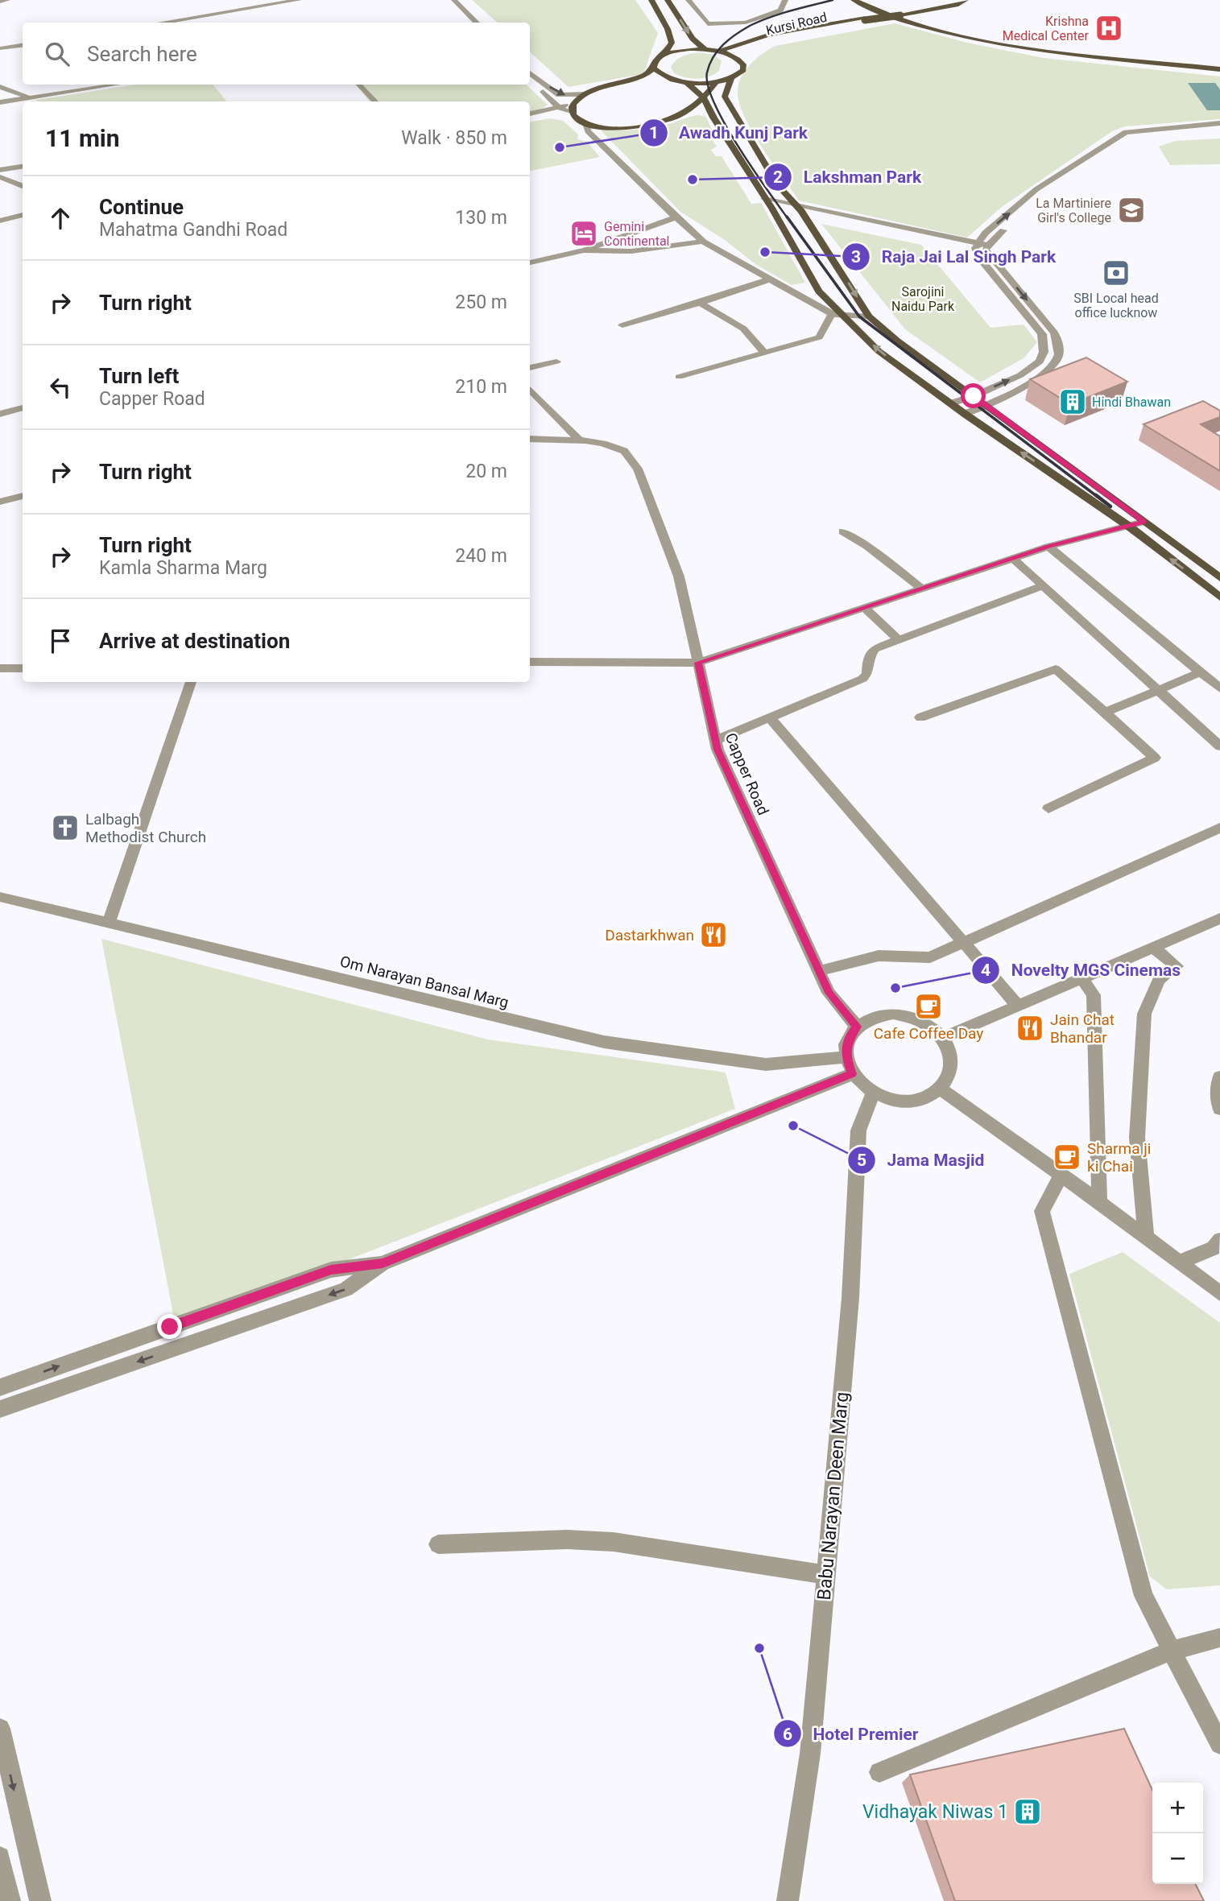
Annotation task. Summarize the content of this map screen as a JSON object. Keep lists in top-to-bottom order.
{
  "streets": {
    "main road": ["Kursi Road"],
    "street": ["Capper Road", "Om Narayan Bansal Marg", "Babu Narayan Deen Marg"]
  },
  "crossings": [
    ["Capper Road", "Om Narayan Bansal Marg"],
    ["Capper Road", "Babu Narayan Deen Marg"],
    ["Om Narayan Bansal Marg", "Babu Narayan Deen Marg"]
  ],
  "parks": ["Sarojini Naidu Park"],
  "places": {
    "hospital": ["Krishna Medical Center"],
    "other": [
      "Awadh Kunj Park",
      "Lakshman Park",
      "Raja Jai Lal Singh Park",
      "Novelty MGS Cinemas",
      "Jama Masjid",
      "Hotel Premier"
    ],
    "school or university": ["La Martiniere Girl's College"],
    "hotel": ["Gemini Continental"],
    "bank": ["SBI Local head office lucknow"],
    "building": ["Hindi Bhawan", "Vidhayak Niwas 1"],
    "church": ["Lalbagh Methodist Church"],
    "restaurant": ["Dastarkhwan", "Jain Chat Bhandar"],
    "cafe": ["Cafe Coffee Day", "Sharma ji ki Chai"]
  },
  "page": {
    "search": "Search here",
    "heading": ["11 min", "Walk · 850 m"],
    "list": [
      ["Continue", "Mahatma Gandhi Road", "130 m"],
      ["Turn right", "250 m"],
      ["Turn left", "Capper Road", "210 m"],
      ["Turn right", "20 m"],
      ["Turn right", "Kamla Sharma Marg", "240 m"],
      "Arrive at destination"
    ],
    "map_buttons": ["+", "−"]
  }
}
